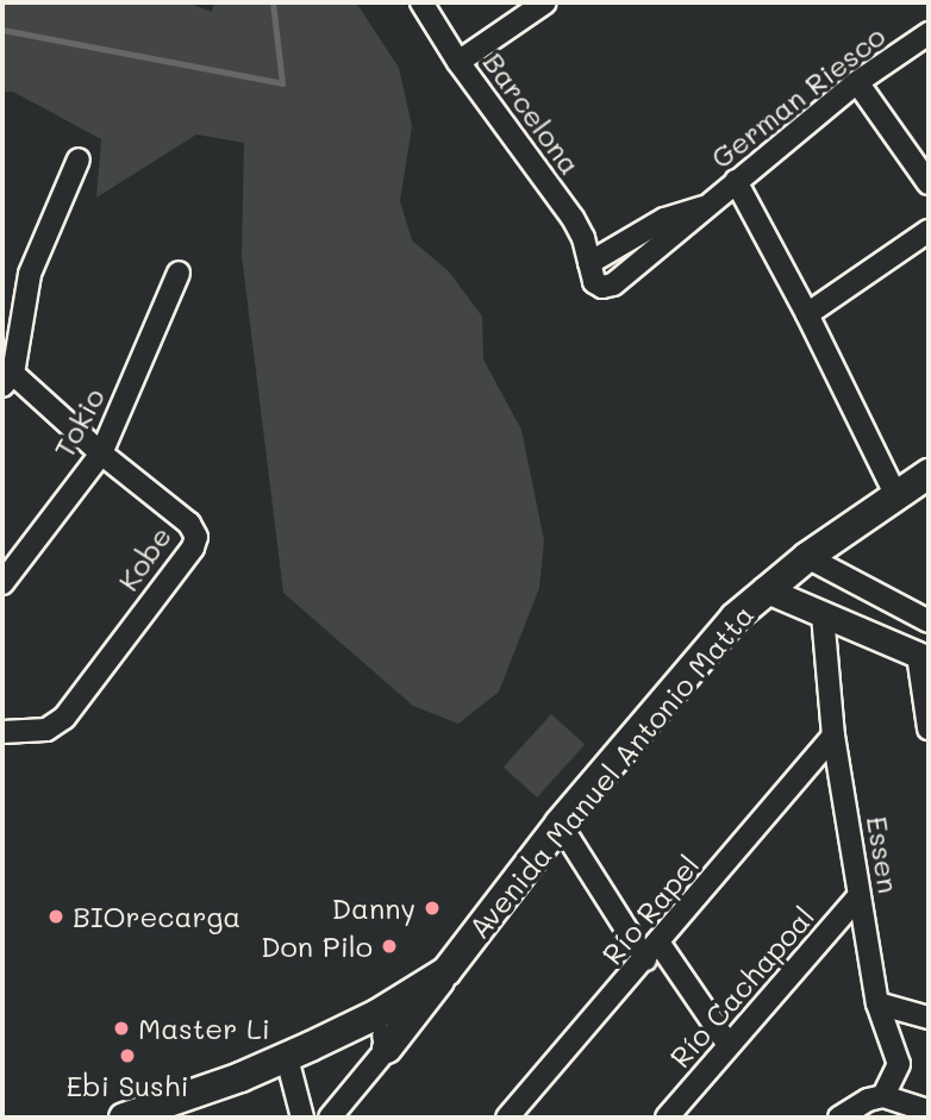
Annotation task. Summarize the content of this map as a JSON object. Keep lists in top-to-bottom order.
{
  "streets": {
    "main road": ["Avenida Manuel Antonio Matta"],
    "street": [
      "German Riesco",
      "Barcelona",
      "Tokio",
      "Kobe",
      "Essen",
      "Río Rapel",
      "Río Cachapoal"
    ]
  },
  "crossings": [
    ["German Riesco", "Barcelona"],
    ["Tokio", "Kobe"],
    ["Essen", "Río Rapel"],
    ["Essen", "Río Cachapoal"]
  ],
  "places": [
    "Danny",
    "BIOrecarga",
    "Don Pilo",
    "Master Li",
    "Ebi Sushi"
  ]
}
